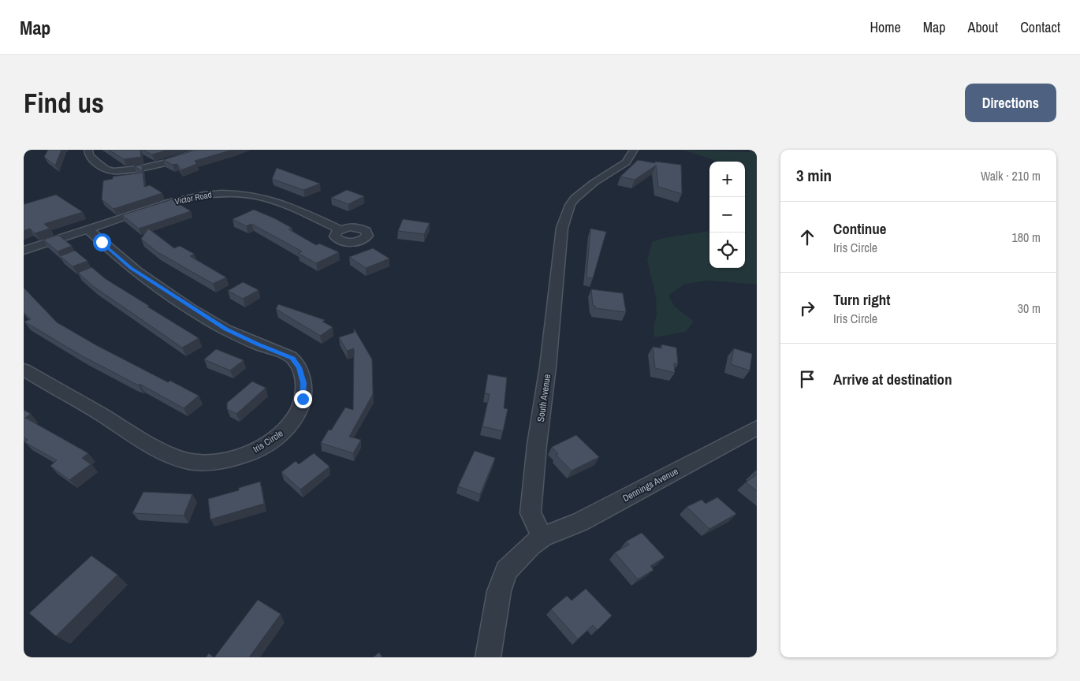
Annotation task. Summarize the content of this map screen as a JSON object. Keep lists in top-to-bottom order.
{
  "streets": {
    "street": [
      "Victor Road",
      "South Avenue",
      "Iris Circle",
      "Dennings Avenue"
    ]
  },
  "crossings": [
    ["Victor Road", "Iris Circle"],
    ["South Avenue", "Dennings Avenue"]
  ],
  "page": {
    "header": "Map",
    "nav": [
      "Home",
      "Map",
      "About",
      "Contact"
    ],
    "buttons": "Directions",
    "title": "Find us",
    "heading": ["3 min", "Walk · 210 m"],
    "map_buttons": ["+", "−"],
    "list": [
      ["Continue", "Iris Circle", "180 m"],
      ["Turn right", "Iris Circle", "30 m"],
      "Arrive at destination"
    ]
  }
}
